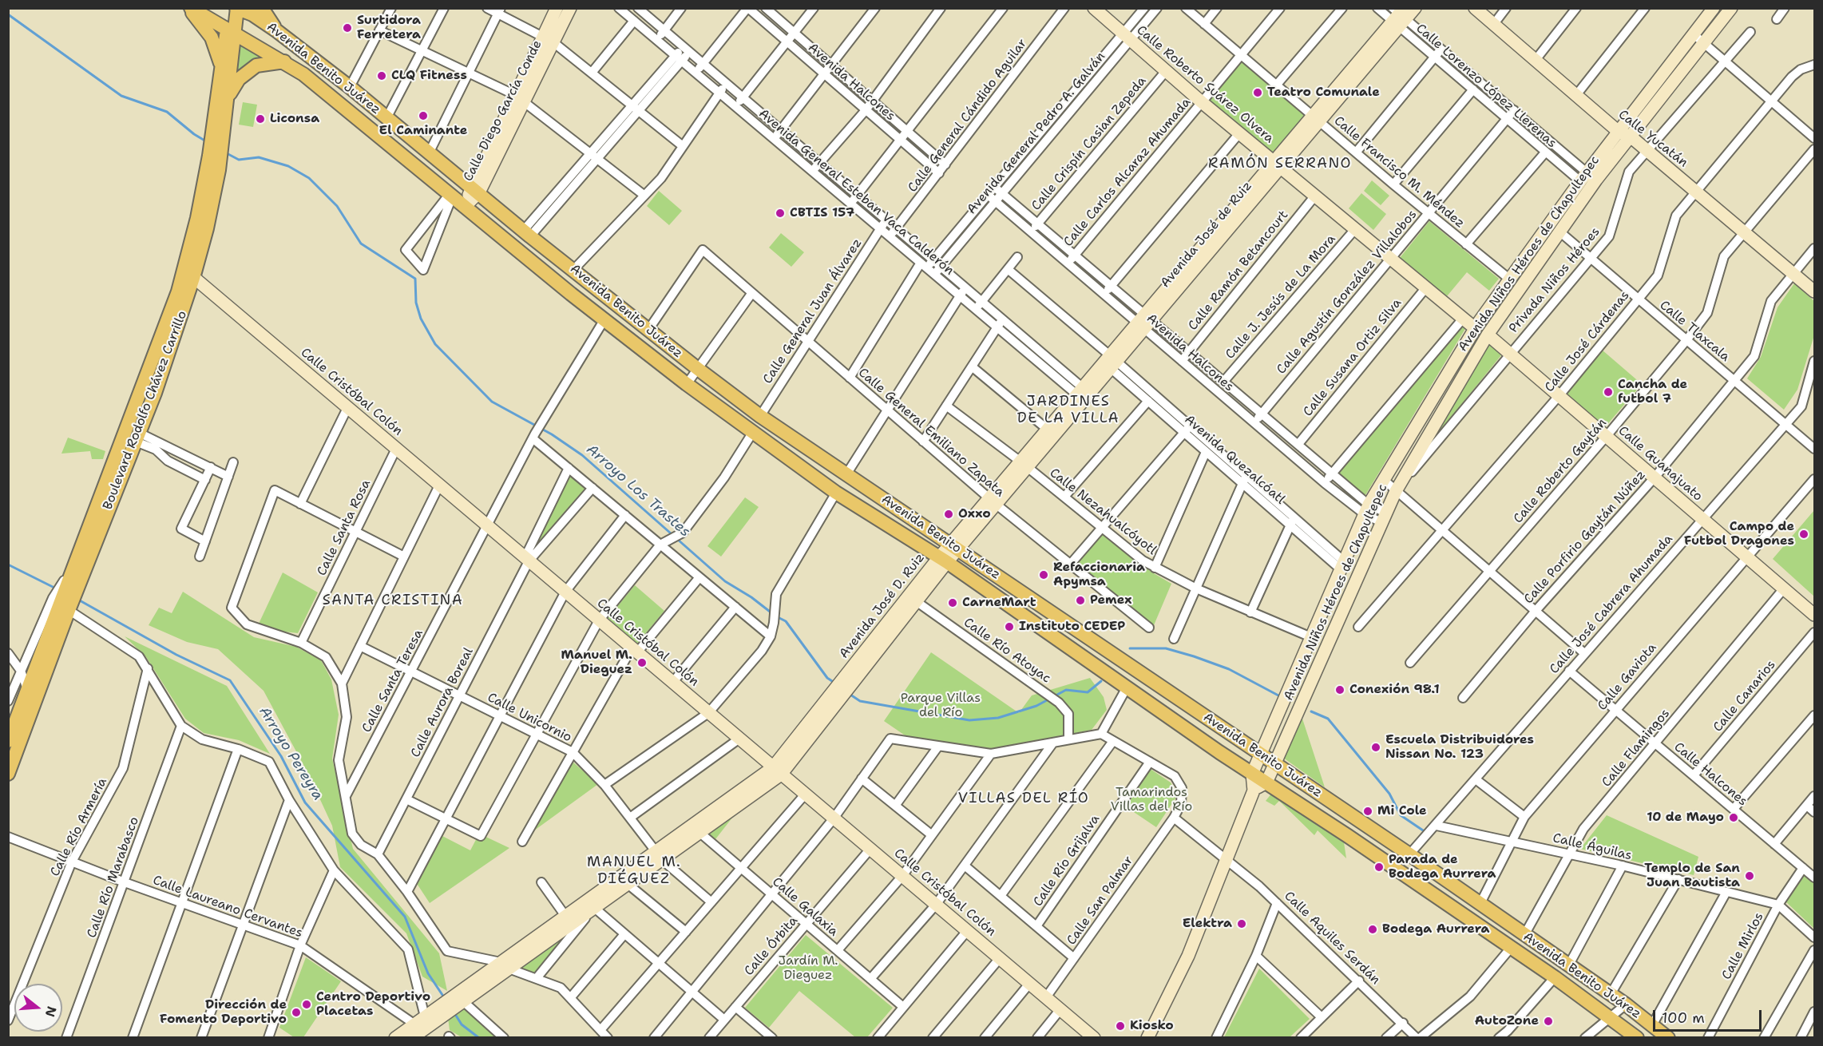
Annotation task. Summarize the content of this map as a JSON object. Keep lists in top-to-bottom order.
{
  "streets": {
    "main road": ["Avenida Benito Juárez", "Boulevard Rodolfo Chávez Carrillo"],
    "street": [
      "Avenida Halcones",
      "Calle Roberto Suárez Olvera",
      "Calle Lorenzo López Llerenas",
      "Calle Diego García Conde",
      "Calle General Cándido Aguilar",
      "Avenida General Pedro A. Galván",
      "Calle Yucatán",
      "Calle Crispín Casian Zepeda",
      "Calle Carlos Alcaraz Ahumada",
      "Calle Francisco M. Méndez",
      "Avenida General Esteban Vaca Calderón",
      "Avenida José de Ruiz",
      "Avenida Niños Héroes de Chapultepec",
      "Calle Ramón Betancourt",
      "Privada Niños Héroes",
      "Calle Agustín González Villalobos",
      "Calle J. Jesús de La Mora",
      "Calle General Juan Álvarez",
      "Calle Tlaxcala",
      "Calle José Cárdenas",
      "Calle Susana Ortiz Silva",
      "Calle Cristóbal Colón",
      "Calle General Emiliano Zapata",
      "Avenida Quezalcóatl",
      "Calle Guanajuato",
      "Calle Roberto Gaytán",
      "Calle Nezahualcóyotl",
      "Calle Santa Rosa",
      "Calle Porfirio Gaytán Núñez",
      "Calle José Cabrera Ahumada",
      "Avenida José D. Ruiz",
      "Calle Río Atoyac",
      "Calle Gaviota",
      "Calle Santa Teresa",
      "Calle Canarios",
      "Calle Aurora Boreal",
      "Calle Unicornio",
      "Calle Flamingos",
      "Calle Halcones",
      "Calle Río Armería",
      "Calle Águilas",
      "Calle Río Grijalva",
      "Calle Río Marabasco",
      "Calle San Palmar",
      "Calle Laureano Cervantes",
      "Calle Galaxia",
      "Calle Aquiles Serdán",
      "Calle Órbita",
      "Calle Mirlos"
    ]
  },
  "crossings": [
    ["Avenida Benito Juárez", "Calle Diego García Conde"],
    ["Avenida Benito Juárez", "Avenida Niños Héroes de Chapultepec"],
    ["Avenida Benito Juárez", "Calle General Juan Álvarez"],
    ["Avenida Benito Juárez", "Boulevard Rodolfo Chávez Carrillo"],
    ["Avenida Benito Juárez", "Calle General Emiliano Zapata"],
    ["Avenida Benito Juárez", "Calle José Cabrera Ahumada"],
    ["Avenida Benito Juárez", "Avenida José D. Ruiz"],
    ["Avenida Benito Juárez", "Calle Gaviota"],
    ["Avenida Benito Juárez", "Calle Santa Teresa"],
    ["Avenida Benito Juárez", "Calle Flamingos"],
    ["Avenida Halcones", "Calle General Cándido Aguilar"],
    ["Avenida Halcones", "Avenida General Pedro A. Galván"],
    ["Avenida Halcones", "Calle Crispín Casian Zepeda"],
    ["Avenida Halcones", "Calle Carlos Alcaraz Ahumada"],
    ["Avenida Halcones", "Avenida José de Ruiz"],
    ["Avenida Halcones", "Avenida Niños Héroes de Chapultepec"],
    ["Avenida Halcones", "Calle Ramón Betancourt"],
    ["Avenida Halcones", "Calle Agustín González Villalobos"],
    ["Avenida Halcones", "Calle J. Jesús de La Mora"],
    ["Avenida Halcones", "Calle Susana Ortiz Silva"],
    ["Calle Roberto Suárez Olvera", "Avenida General Pedro A. Galván"],
    ["Calle Roberto Suárez Olvera", "Calle Crispín Casian Zepeda"],
    ["Calle Roberto Suárez Olvera", "Calle Carlos Alcaraz Ahumada"],
    ["Calle Roberto Suárez Olvera", "Avenida José de Ruiz"],
    ["Calle Roberto Suárez Olvera", "Avenida Niños Héroes de Chapultepec"],
    ["Calle Roberto Suárez Olvera", "Calle Ramón Betancourt"],
    ["Calle Roberto Suárez Olvera", "Calle Agustín González Villalobos"],
    ["Calle Roberto Suárez Olvera", "Calle J. Jesús de La Mora"],
    ["Calle Roberto Suárez Olvera", "Calle Susana Ortiz Silva"],
    ["Calle Lorenzo López Llerenas", "Avenida José de Ruiz"],
    ["Calle Lorenzo López Llerenas", "Avenida Niños Héroes de Chapultepec"],
    ["Calle Lorenzo López Llerenas", "Calle Agustín González Villalobos"],
    ["Calle General Cándido Aguilar", "Avenida General Esteban Vaca Calderón"],
    ["Avenida General Pedro A. Galván", "Avenida General Esteban Vaca Calderón"],
    ["Avenida General Pedro A. Galván", "Calle General Emiliano Zapata"],
    ["Calle Yucatán", "Avenida Niños Héroes de Chapultepec"],
    ["Calle Yucatán", "Privada Niños Héroes"],
    ["Calle Yucatán", "Calle José Cárdenas"],
    ["Calle Yucatán", "Calle Roberto Gaytán"],
    ["Calle Yucatán", "Calle Porfirio Gaytán Núñez"],
    ["Calle Carlos Alcaraz Ahumada", "Calle Francisco M. Méndez"],
    ["Calle Francisco M. Méndez", "Avenida José de Ruiz"],
    ["Calle Francisco M. Méndez", "Avenida Niños Héroes de Chapultepec"],
    ["Calle Francisco M. Méndez", "Calle Agustín González Villalobos"],
    ["Avenida General Esteban Vaca Calderón", "Calle General Juan Álvarez"],
    ["Avenida General Esteban Vaca Calderón", "Avenida José D. Ruiz"],
    ["Avenida José de Ruiz", "Avenida Quezalcóatl"],
    ["Avenida José de Ruiz", "Avenida José D. Ruiz"],
    ["Avenida Niños Héroes de Chapultepec", "Privada Niños Héroes"],
    ["Avenida Niños Héroes de Chapultepec", "Calle Tlaxcala"],
    ["Avenida Niños Héroes de Chapultepec", "Avenida Quezalcóatl"],
    ["Avenida Niños Héroes de Chapultepec", "Calle Guanajuato"],
    ["Avenida Niños Héroes de Chapultepec", "Calle Nezahualcóyotl"],
    ["Avenida Niños Héroes de Chapultepec", "Calle Aquiles Serdán"],
    ["Privada Niños Héroes", "Calle Tlaxcala"],
    ["Privada Niños Héroes", "Calle Guanajuato"],
    ["Calle General Juan Álvarez", "Calle General Emiliano Zapata"],
    ["Calle Tlaxcala", "Calle José Cárdenas"],
    ["Calle Tlaxcala", "Calle Roberto Gaytán"],
    ["Calle Tlaxcala", "Calle Porfirio Gaytán Núñez"],
    ["Calle Tlaxcala", "Calle José Cabrera Ahumada"],
    ["Calle José Cárdenas", "Calle Guanajuato"],
    ["Calle Cristóbal Colón", "Boulevard Rodolfo Chávez Carrillo"],
    ["Calle Cristóbal Colón", "Calle Santa Rosa"],
    ["Calle Cristóbal Colón", "Avenida José D. Ruiz"],
    ["Calle Cristóbal Colón", "Calle Santa Teresa"],
    ["Calle Cristóbal Colón", "Calle Aurora Boreal"],
    ["Calle Cristóbal Colón", "Calle San Palmar"],
    ["Calle Cristóbal Colón", "Calle Órbita"],
    ["Calle General Emiliano Zapata", "Avenida José D. Ruiz"],
    ["Avenida Quezalcóatl", "Avenida José D. Ruiz"],
    ["Calle Guanajuato", "Calle Roberto Gaytán"],
    ["Calle Guanajuato", "Calle Porfirio Gaytán Núñez"],
    ["Calle Guanajuato", "Calle José Cabrera Ahumada"],
    ["Calle Guanajuato", "Calle Gaviota"],
    ["Calle Guanajuato", "Calle Flamingos"],
    ["Calle Nezahualcóyotl", "Avenida José D. Ruiz"],
    ["Calle José Cabrera Ahumada", "Calle Halcones"],
    ["Calle José Cabrera Ahumada", "Calle Águilas"],
    ["Avenida José D. Ruiz", "Calle Río Atoyac"],
    ["Avenida José D. Ruiz", "Calle Unicornio"],
    ["Avenida José D. Ruiz", "Calle Galaxia"],
    ["Calle Gaviota", "Calle Halcones"],
    ["Calle Gaviota", "Calle Águilas"],
    ["Calle Santa Teresa", "Calle Unicornio"],
    ["Calle Canarios", "Calle Halcones"],
    ["Calle Aurora Boreal", "Calle Unicornio"],
    ["Calle Flamingos", "Calle Halcones"],
    ["Calle Flamingos", "Calle Águilas"],
    ["Calle Halcones", "Calle Mirlos"],
    ["Calle Río Armería", "Calle Laureano Cervantes"],
    ["Calle Águilas", "Calle Mirlos"],
    ["Calle Río Grijalva", "Calle San Palmar"],
    ["Calle Río Marabasco", "Calle Laureano Cervantes"],
    ["Calle San Palmar", "Calle Aquiles Serdán"],
    ["Calle Galaxia", "Calle Órbita"]
  ],
  "districts": [
    "RAMÓN SERRANO",
    "JARDINES DE LA VILLA",
    "SANTA CRISTINA",
    "VILLAS DEL RÍO",
    "MANUEL M. DIÉGUEZ"
  ],
  "water": ["Arroyo Los Trastes", "Arroyo Pereyra"],
  "parks": ["Parque Villas del Río", "Tamarindos Villas del Río", "Jardín M. Dieguez"],
  "places": [
    "Surtidora Ferretera",
    "CLQ Fitness",
    "Teatro Comunale",
    "El Caminante",
    "Liconsa",
    "CBTIS 157",
    "Cancha de futbol 7",
    "Oxxo",
    "Campo de Futbol Dragones",
    "Refaccionaria Apymsa",
    "Pemex",
    "CarneMart",
    "Instituto CEDEP",
    "Manuel M. Dieguez",
    "Conexión 98.1",
    "Escuela Distribuidores Nissan No. 123",
    "Mi Cole",
    "10 de Mayo",
    "Parada de Bodega Aurrera",
    "Templo de San Juan Bautista",
    "Elektra",
    "Bodega Aurrera",
    "Centro Deportivo Placetas",
    "Dirección de Fomento Deportivo",
    "AutoZone",
    "Kiosko"
  ],
  "scale_bar": "100 m",
  "north": "right"
}
